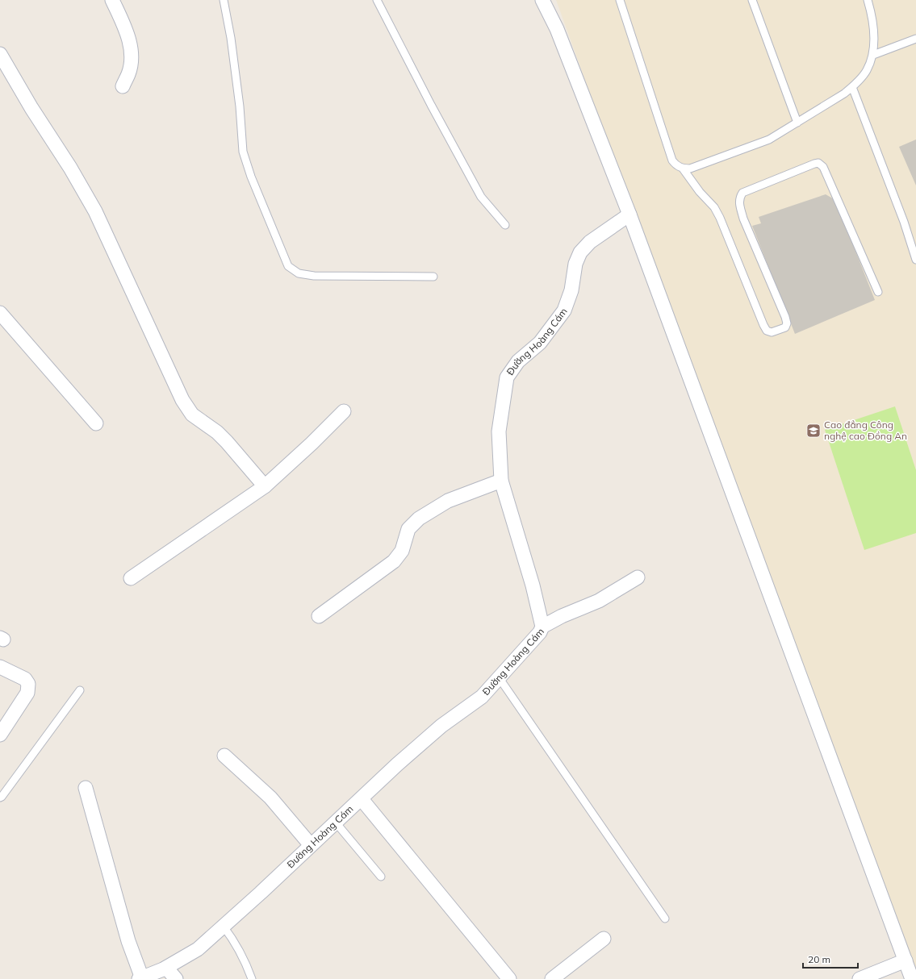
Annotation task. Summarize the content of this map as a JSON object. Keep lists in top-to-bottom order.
{
  "streets": {
    "street": ["Đường Hoàng Cám"]
  },
  "places": {
    "school or university": ["Cao đẳng Công nghệ cao Đồng An"]
  },
  "scale_bar": "20 m"
}
